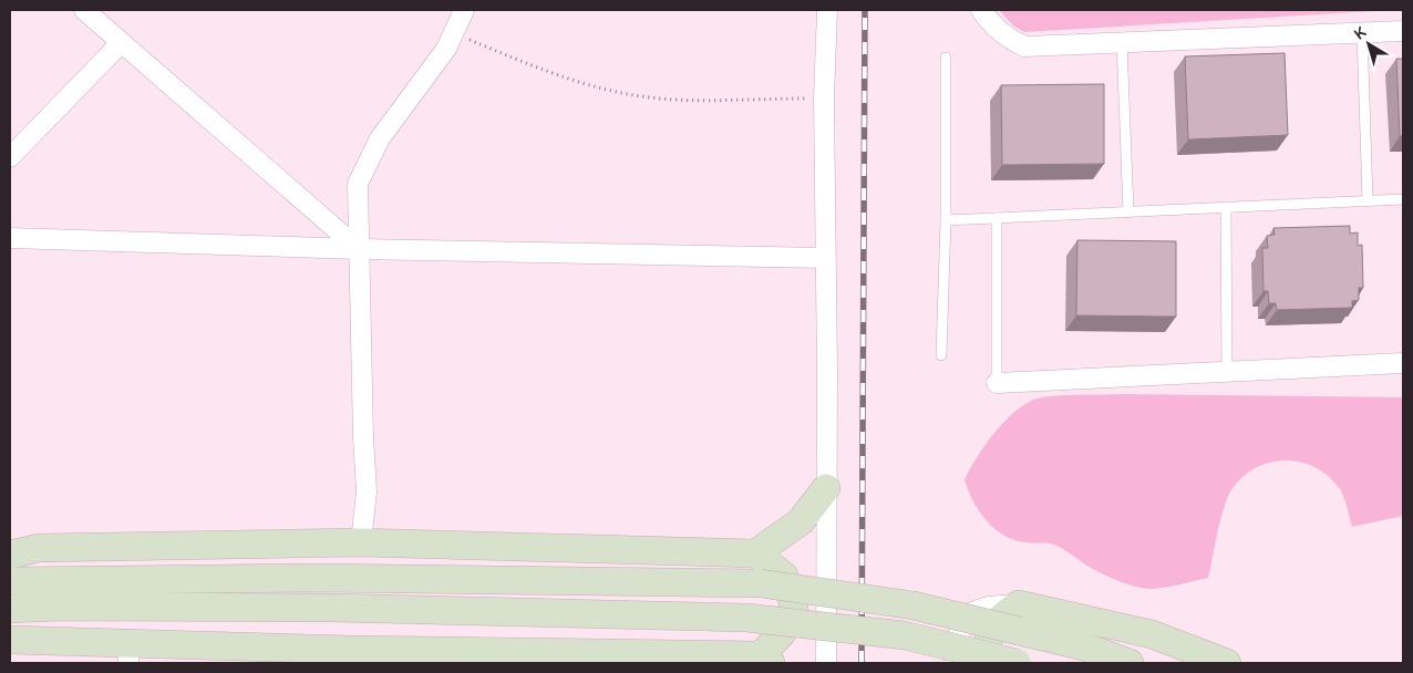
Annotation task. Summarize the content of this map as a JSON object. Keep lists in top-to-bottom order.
{
  "north": "top left"
}
